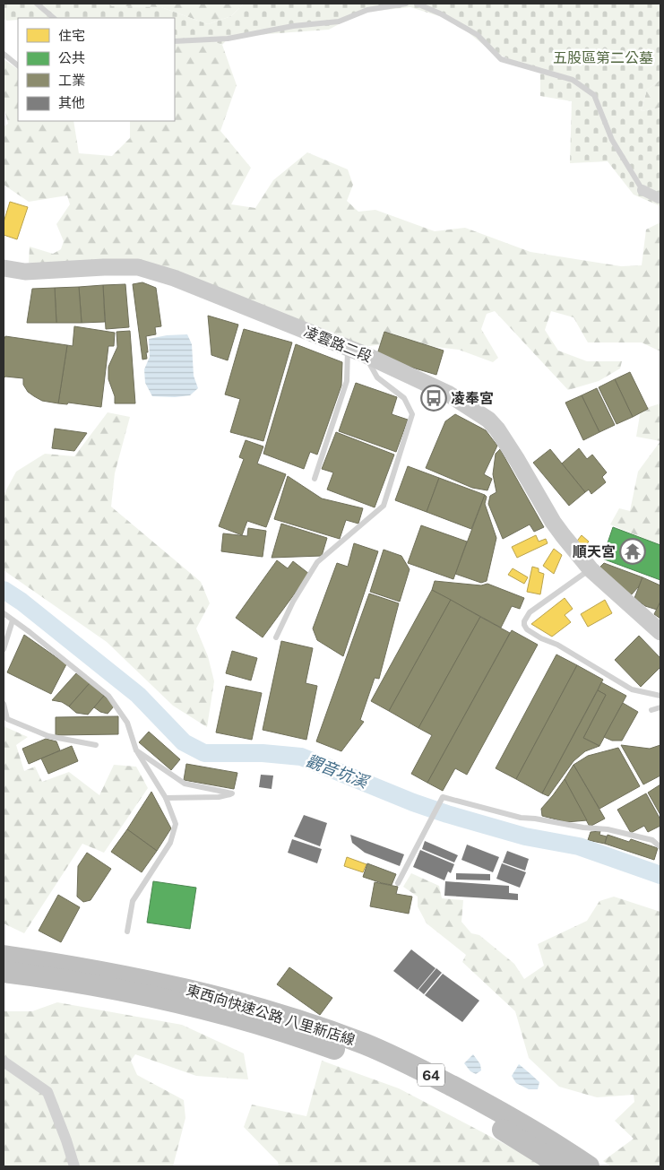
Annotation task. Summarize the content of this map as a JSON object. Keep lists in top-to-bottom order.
{
  "streets": {
    "highway": ["東西向快速公路 八里新店線", "64"],
    "street": ["凌雲路二段"]
  },
  "water": ["觀音坑溪"],
  "parks": ["五股區第二公墓"],
  "places": {
    "bus stop": ["凌奉宮"],
    "temple": ["順天宮"]
  },
  "legend": [
    "住宅",
    "公共",
    "工業",
    "其他"
  ]
}
